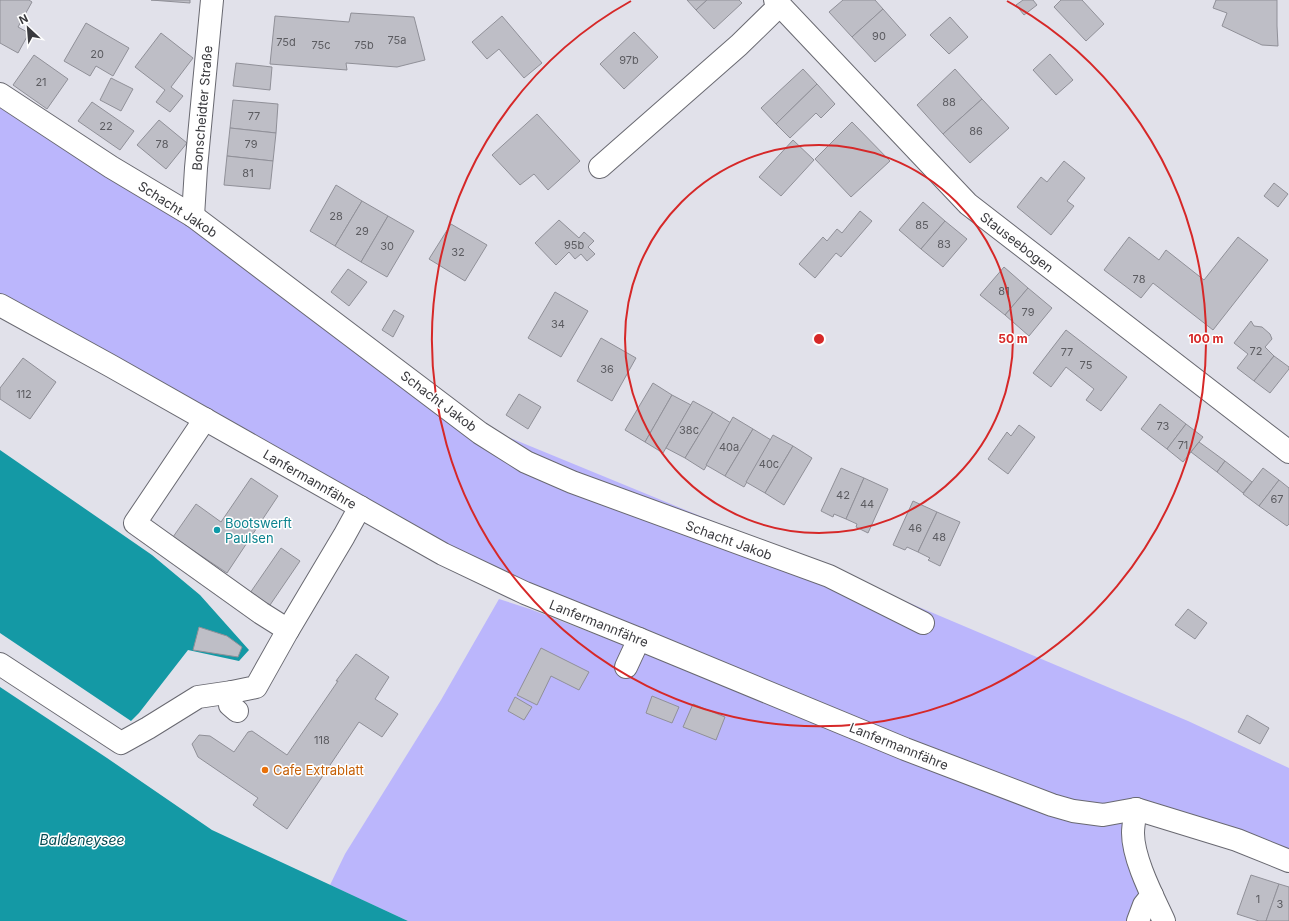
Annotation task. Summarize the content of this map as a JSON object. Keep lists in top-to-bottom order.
{
  "streets": {
    "street": [
      "Bonscheidter Straße",
      "Schacht Jakob",
      "Stauseebogen",
      "Lanfermannfähre"
    ]
  },
  "crossings": [
    ["Bonscheidter Straße", "Schacht Jakob"]
  ],
  "water": ["Baldeneysee"],
  "places": ["Bootswerft Paulsen", "Cafe Extrablatt"],
  "house_numbers": [
    "90",
    "75a",
    "75d",
    "75c",
    "75b",
    "20",
    "97b",
    "21",
    "88",
    "77",
    "22",
    "86",
    "78",
    "79",
    "81",
    "28",
    "85",
    "29",
    "83",
    "95b",
    "30",
    "32",
    "78",
    "81",
    "79",
    "34",
    "72",
    "77",
    "75",
    "36",
    "112",
    "73",
    "38c",
    "71",
    "40a",
    "40c",
    "42",
    "67",
    "44",
    "46",
    "48",
    "118",
    "1",
    "3"
  ],
  "north": "top left",
  "rings": ["50 m", "100 m"]
}
